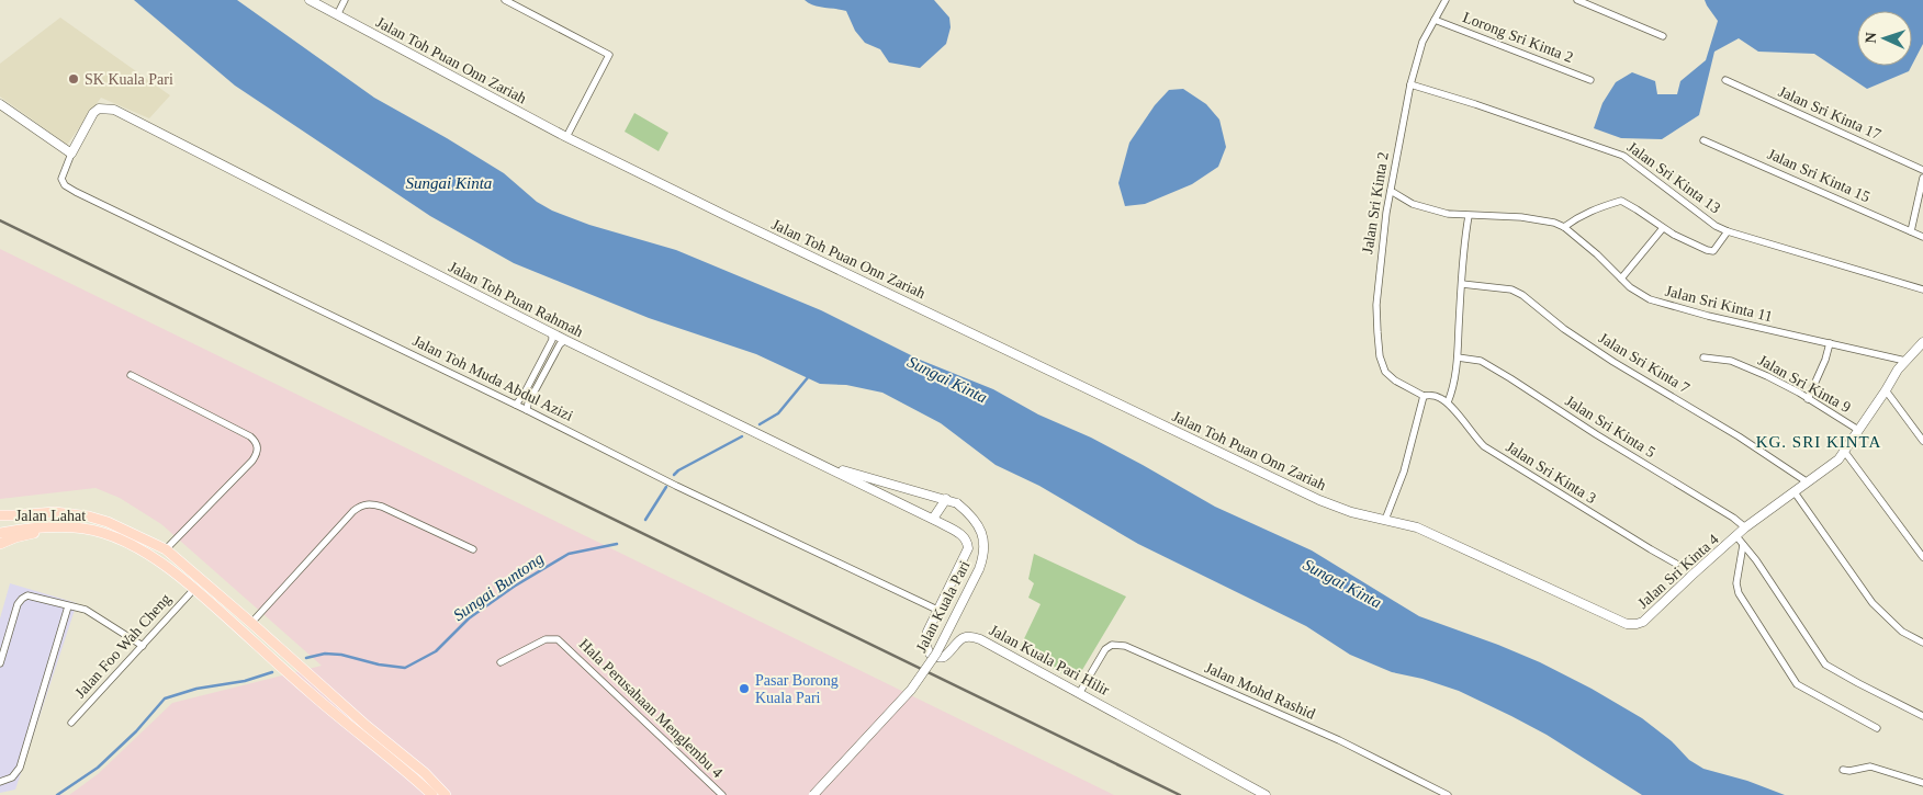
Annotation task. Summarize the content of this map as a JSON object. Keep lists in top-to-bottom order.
{
  "streets": {
    "main road": ["Jalan Lahat"],
    "street": [
      "Lorong Sri Kinta 2",
      "Jalan Toh Puan Onn Zariah",
      "Jalan Sri Kinta 17",
      "Jalan Sri Kinta 15",
      "Jalan Sri Kinta 13",
      "Jalan Sri Kinta 2",
      "Jalan Toh Puan Rahmah",
      "Jalan Sri Kinta 11",
      "Jalan Sri Kinta 7",
      "Jalan Toh Muda Abdul Azizi",
      "Jalan Sri Kinta 9",
      "Jalan Sri Kinta 5",
      "Jalan Sri Kinta 3",
      "Jalan Sri Kinta 4",
      "Jalan Kuala Pari",
      "Jalan Foo Wah Cheng",
      "Jalan Kuala Pari Hilir",
      "Jalan Mohd Rashid",
      "Hala Perusahaan Menglembu 4"
    ]
  },
  "crossings": [
    ["Lorong Sri Kinta 2", "Jalan Sri Kinta 2"],
    ["Jalan Toh Puan Onn Zariah", "Jalan Sri Kinta 4"],
    ["Jalan Sri Kinta 13", "Jalan Sri Kinta 2"],
    ["Jalan Sri Kinta 2", "Jalan Sri Kinta 11"],
    ["Jalan Toh Puan Rahmah", "Jalan Toh Muda Abdul Azizi"],
    ["Jalan Toh Puan Rahmah", "Jalan Kuala Pari"],
    ["Jalan Toh Puan Rahmah", "Jalan Kuala Pari Hilir"],
    ["Jalan Sri Kinta 11", "Jalan Sri Kinta 4"],
    ["Jalan Sri Kinta 7", "Jalan Sri Kinta 4"],
    ["Jalan Toh Muda Abdul Azizi", "Jalan Kuala Pari Hilir"],
    ["Jalan Sri Kinta 9", "Jalan Sri Kinta 4"],
    ["Jalan Sri Kinta 5", "Jalan Sri Kinta 4"],
    ["Jalan Lahat", "Jalan Foo Wah Cheng"],
    ["Jalan Kuala Pari Hilir", "Jalan Mohd Rashid"]
  ],
  "districts": ["KG. SRI KINTA"],
  "water": ["Sungai Kinta", "Sungai Buntong"],
  "places": ["SK Kuala Pari", "Pasar Borong Kuala Pari"],
  "north": "left"
}
